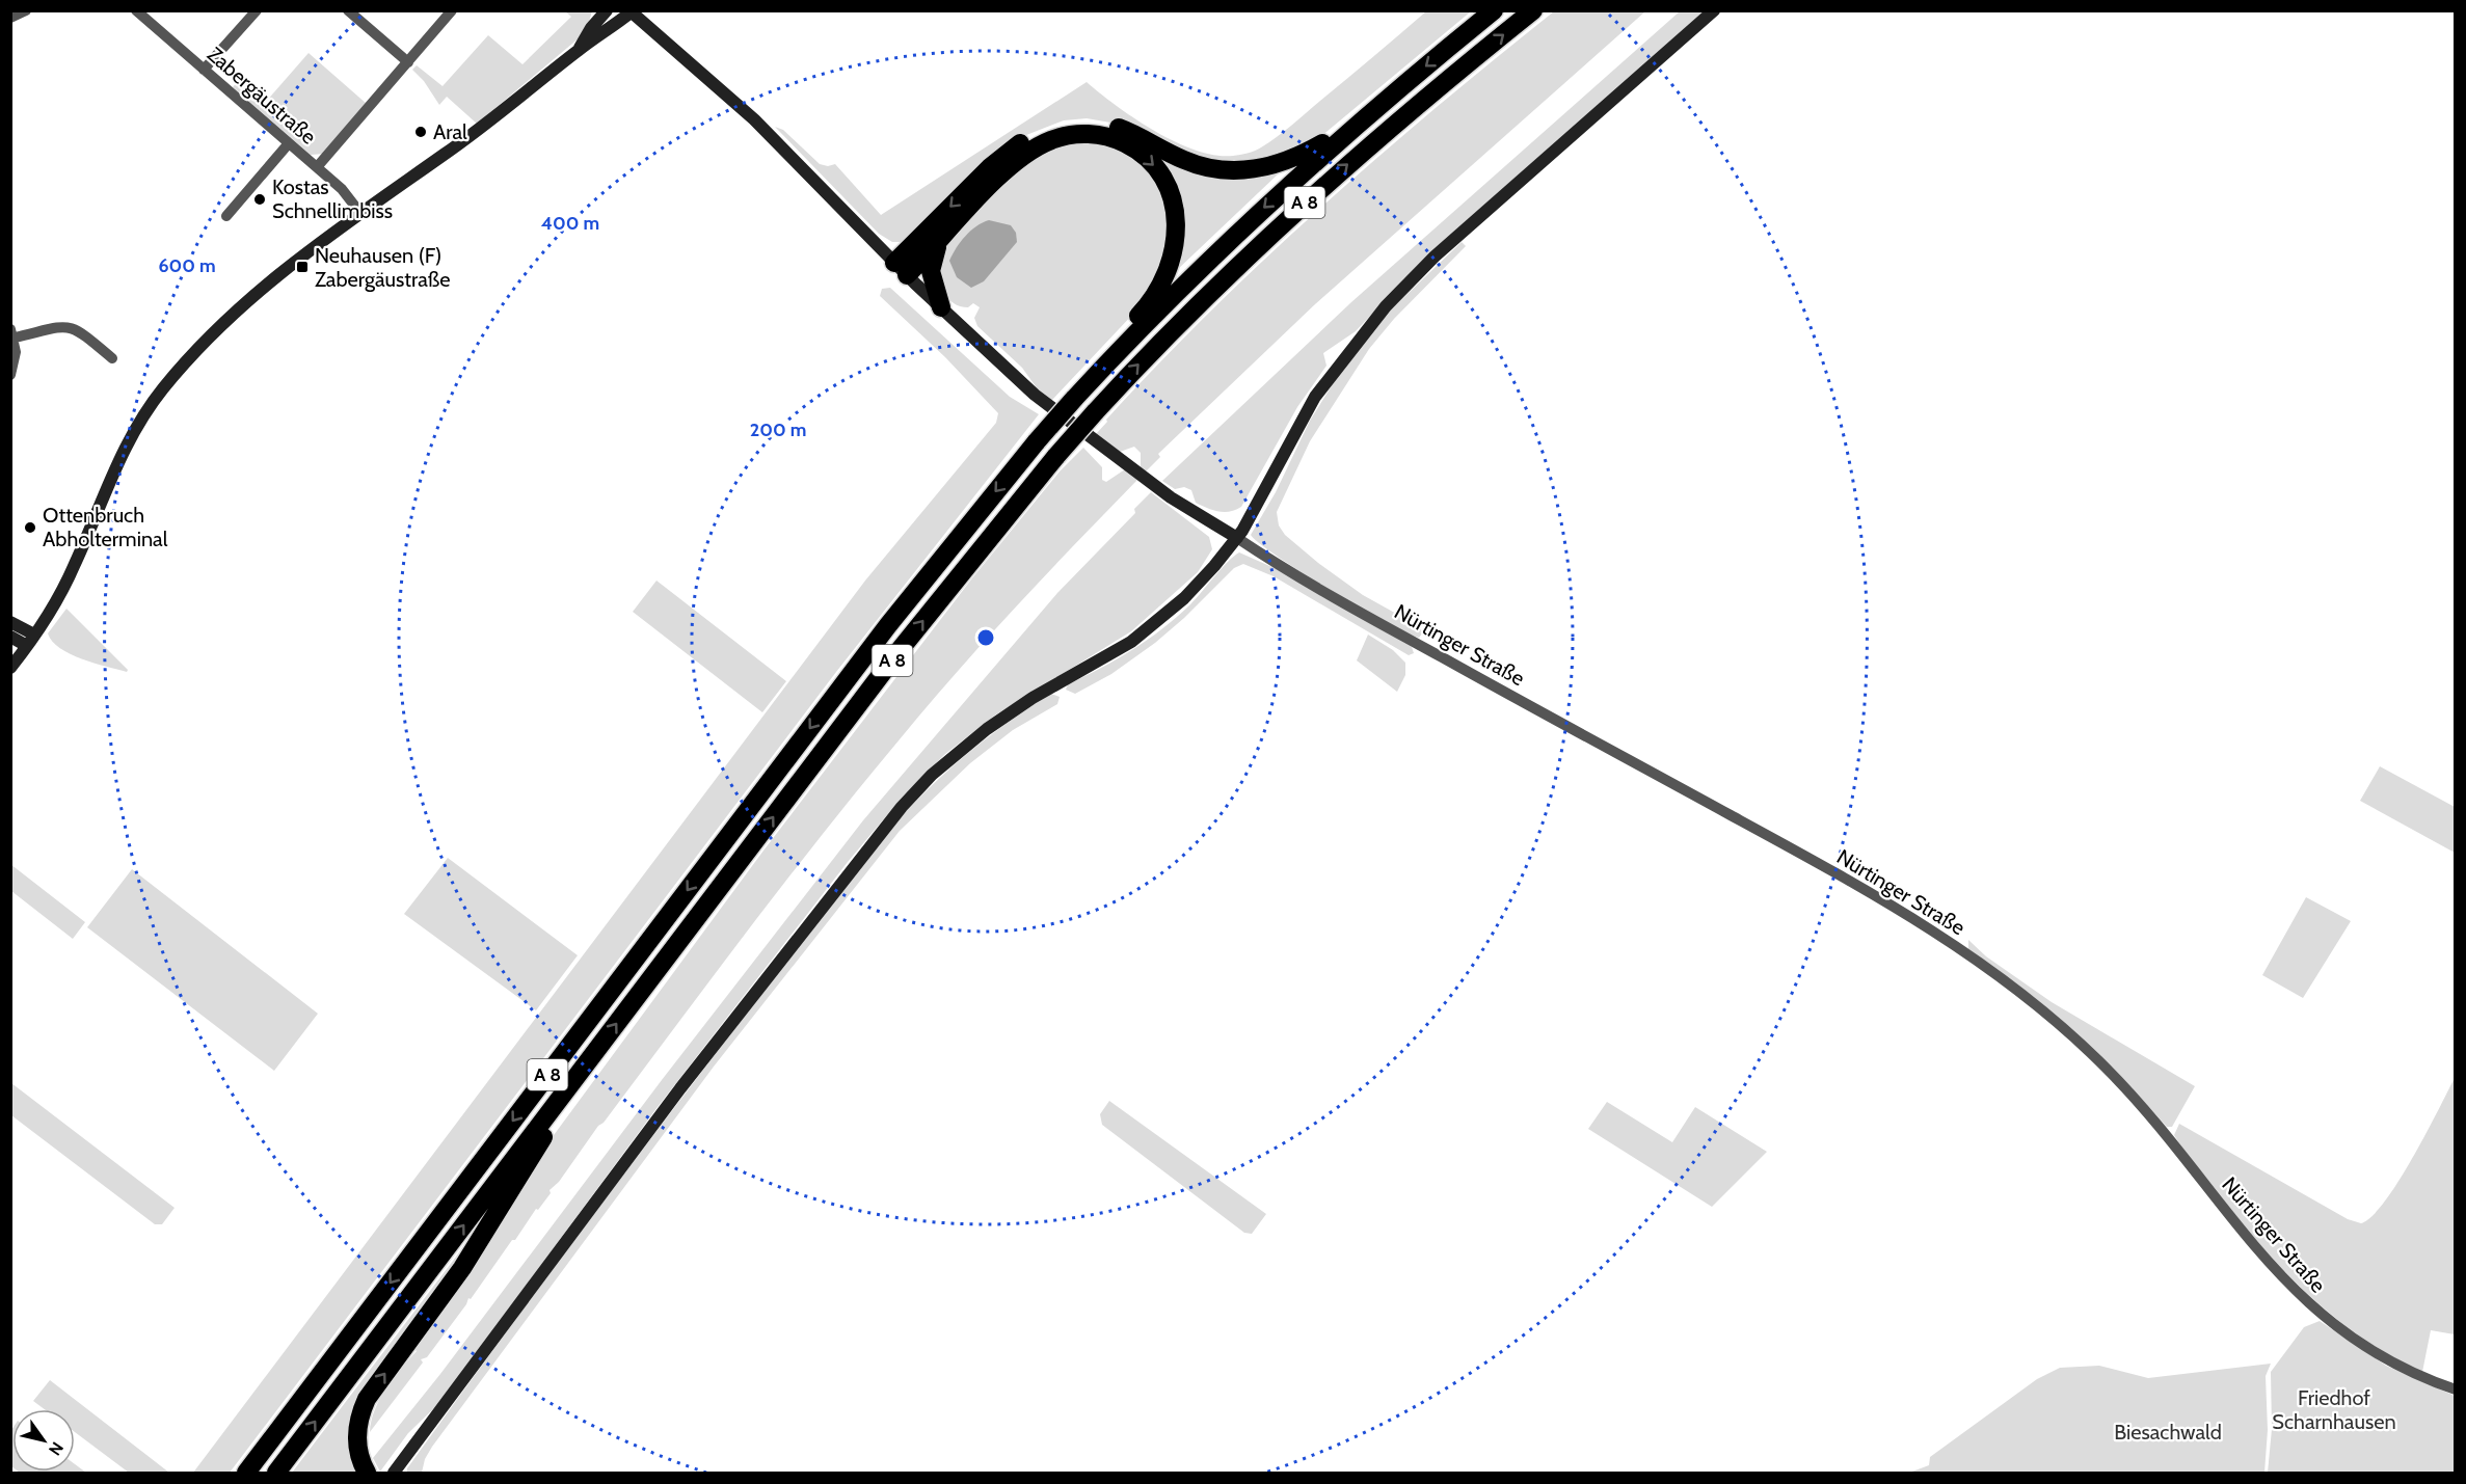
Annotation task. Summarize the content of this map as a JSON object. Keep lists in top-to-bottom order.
{
  "streets": {
    "highway": ["A 8"],
    "street": ["Zabergäustraße", "Nürtinger Straße"]
  },
  "parks": ["Friedhof Scharnhausen", "Biesachwald"],
  "places": {
    "other": ["Aral", "Kostas Schnellimbiss", "Ottenbruch Abholterminal"],
    "transit": ["Neuhausen (F) Zabergäustraße"]
  },
  "north": "bottom right",
  "rings": ["400 m", "600 m", "200 m"]
}
